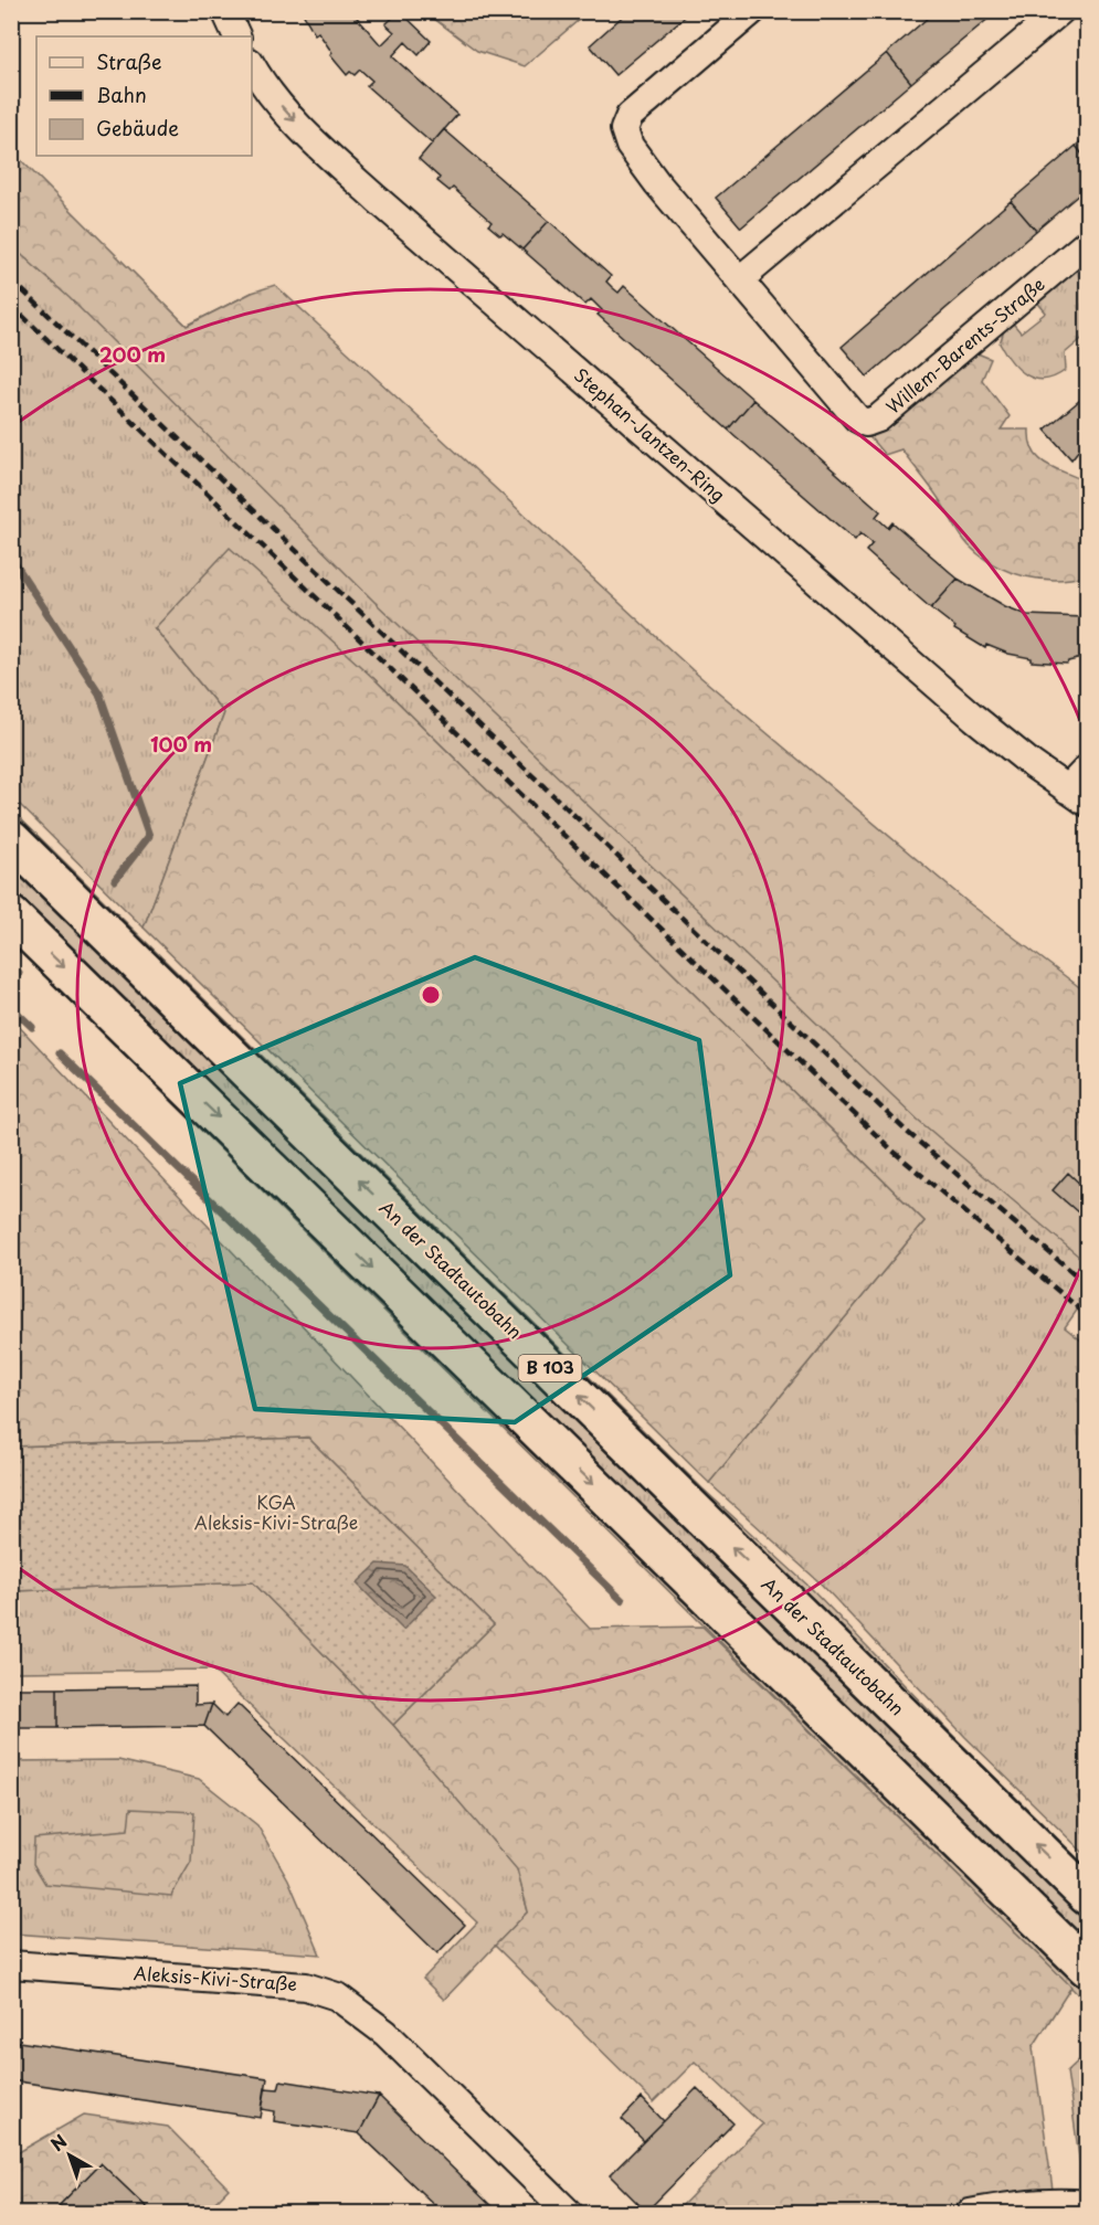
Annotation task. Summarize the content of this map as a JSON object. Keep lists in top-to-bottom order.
{
  "streets": {
    "highway": ["An der Stadtautobahn", "B 103"],
    "street": ["Willem-Barents-Straße", "Stephan-Jantzen-Ring", "Aleksis-Kivi-Straße"]
  },
  "one_way": ["Stephan-Jantzen-Ring"],
  "parks": ["KGA Aleksis-Kivi-Straße"],
  "legend": ["Straße", "Bahn", "Gebäude"],
  "north": "top left",
  "rings": ["200 m", "100 m"]
}
